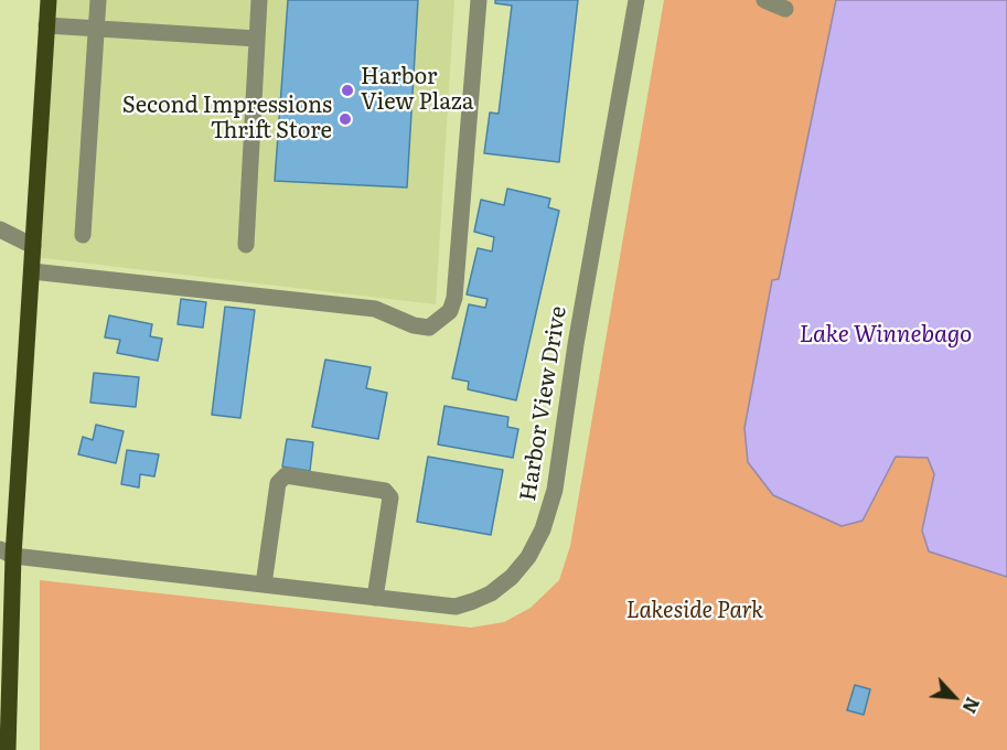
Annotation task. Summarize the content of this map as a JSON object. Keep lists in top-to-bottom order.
{
  "streets": {
    "street": ["Harbor View Drive"]
  },
  "water": ["Lake Winnebago"],
  "parks": ["Lakeside Park"],
  "places": ["Harbor View Plaza", "Second Impressions Thrift Store"],
  "north": "bottom right"
}
